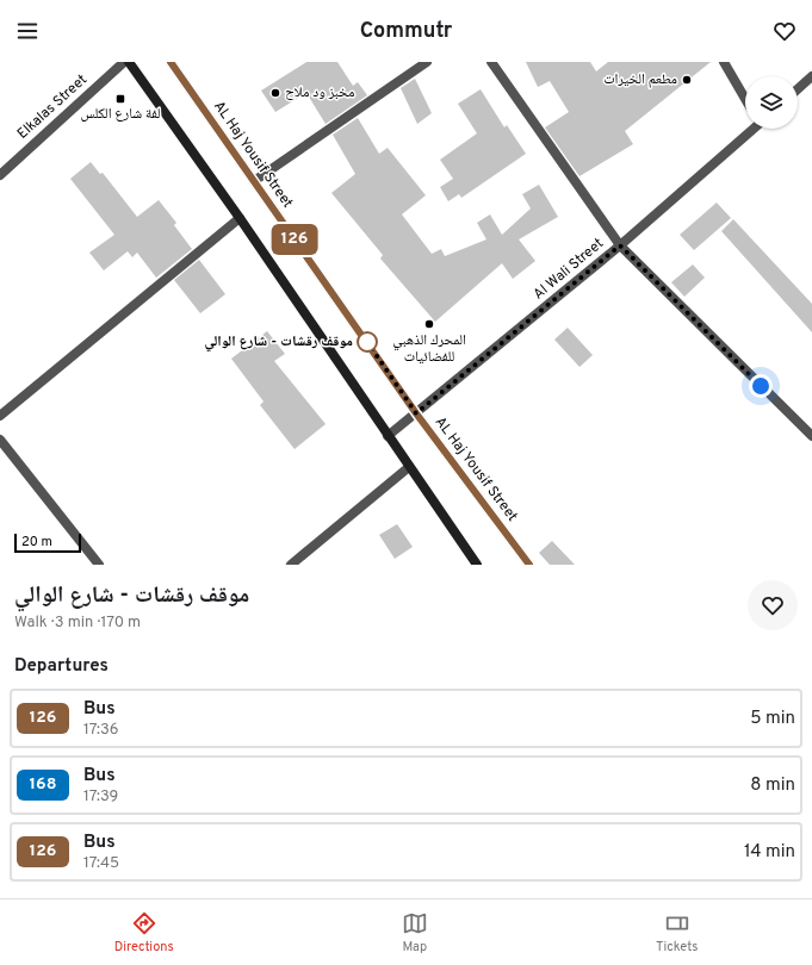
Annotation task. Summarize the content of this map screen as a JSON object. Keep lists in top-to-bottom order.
{
  "streets": {
    "main road": ["AL Haj Yousif Street"],
    "street": ["Elkalas Street", "Al Wali Street"]
  },
  "crossings": [
    ["AL Haj Yousif Street", "Al Wali Street"]
  ],
  "places": {
    "other": [
      "مطعم الخيرات",
      "مخبز ود ملاح",
      "المحرك الذهبي للفضائيات",
      "موقف رقشات - شارع الوالي"
    ],
    "transit": ["لفة شارع الكلس"]
  },
  "lines": ["bus line 126"],
  "scale_bar": "20 m",
  "page": {
    "header": "Commutr",
    "on_map": "126",
    "scale": "20 m",
    "heading": [
      ["موقف رقشات - شارع الوالي", "Walk · 3 min · 170 m"],
      "Departures"
    ],
    "list": [
      {
        "mark": "126",
        "name": "Bus",
        "note": "17:36",
        "value": "5 min"
      },
      {
        "mark": "168",
        "name": "Bus",
        "note": "17:39",
        "value": "8 min"
      },
      {
        "mark": "126",
        "name": "Bus",
        "note": "17:45",
        "value": "14 min"
      }
    ],
    "tabs": ["Directions", "Map", "Tickets"]
  }
}
